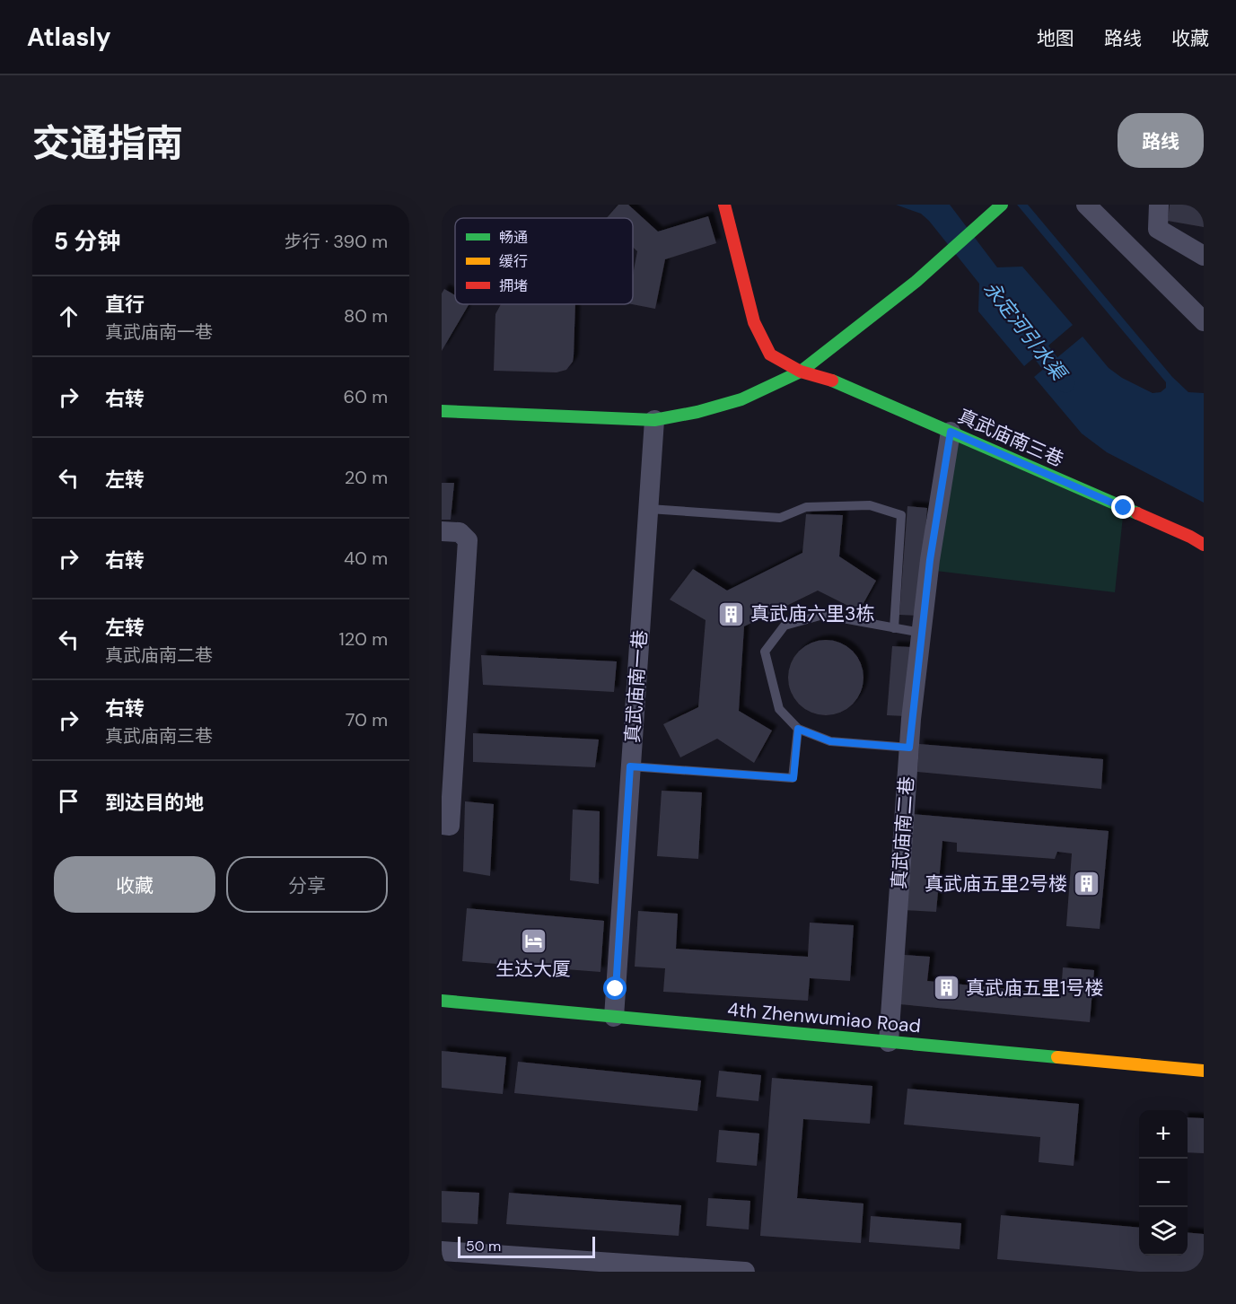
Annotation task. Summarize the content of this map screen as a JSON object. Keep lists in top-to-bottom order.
{
  "streets": {
    "street": [
      "真武庙南三巷",
      "真武庙南一巷",
      "真武庙南二巷",
      "4th Zhenwumiao Road"
    ]
  },
  "crossings": [
    ["真武庙南三巷", "真武庙南二巷"],
    ["真武庙南一巷", "4th Zhenwumiao Road"],
    ["真武庙南二巷", "4th Zhenwumiao Road"]
  ],
  "water": ["永定河引水渠"],
  "places": {
    "building": ["真武庙六里3栋", "真武庙五里2号楼", "真武庙五里1号楼"],
    "hotel": ["生达大厦"]
  },
  "legend": ["畅通", "缓行", "拥堵"],
  "scale_bar": "50 m",
  "page": {
    "header": "Atlasly",
    "nav": ["地图", "路线", "收藏"],
    "title": "交通指南",
    "buttons": [
      "路线",
      ["收藏", "分享"]
    ],
    "heading": ["5 分钟", "步行 · 390 m"],
    "list": [
      ["直行", "真武庙南一巷", "80 m"],
      ["右转", "60 m"],
      ["左转", "20 m"],
      ["右转", "40 m"],
      ["左转", "真武庙南二巷", "120 m"],
      ["右转", "真武庙南三巷", "70 m"],
      "到达目的地"
    ],
    "map_buttons": ["+", "−"],
    "scale": "50 m"
  }
}
